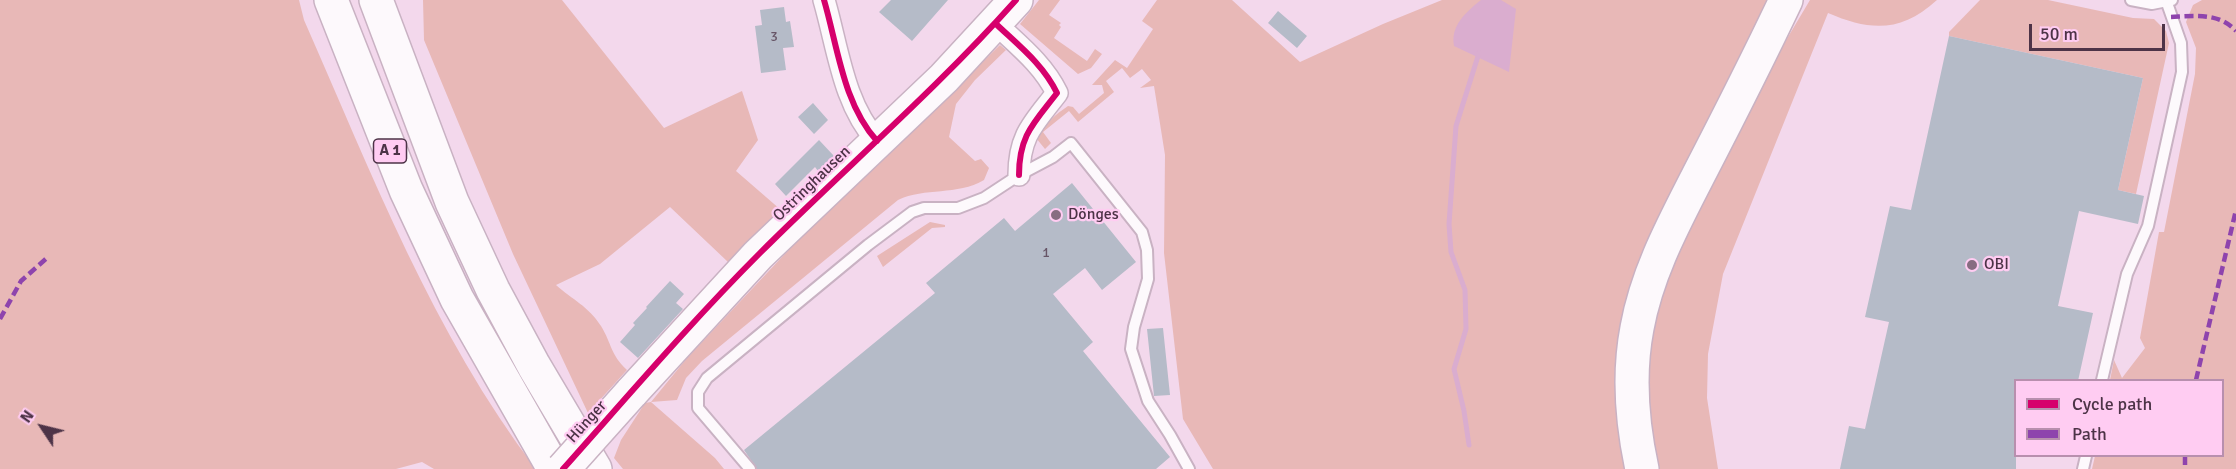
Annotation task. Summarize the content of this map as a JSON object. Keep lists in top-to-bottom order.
{
  "streets": {
    "main road": ["A 1", "Ostringhausen", "Hünger"]
  },
  "crossings": [
    ["Ostringhausen", "Hünger"]
  ],
  "places": ["Dönges", "OBI"],
  "house_numbers": ["3", "1"],
  "legend": ["Cycle path", "Path"],
  "scale_bar": "50 m",
  "north": "top left"
}
